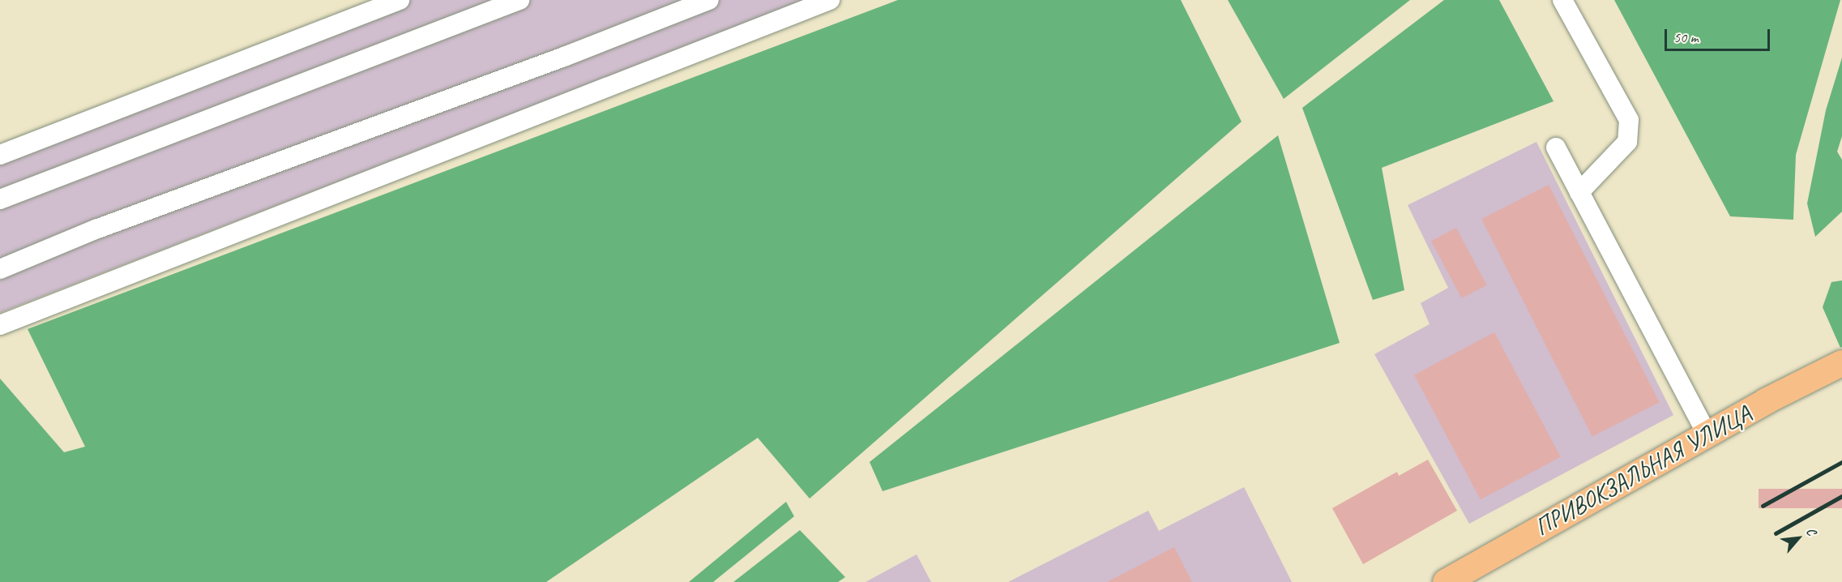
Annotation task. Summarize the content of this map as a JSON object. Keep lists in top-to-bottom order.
{
  "streets": {
    "main road": ["ПРИВОКЗАЛЬНАЯ УЛИЦА"]
  },
  "scale_bar": "50 m",
  "north": "top right"
}
